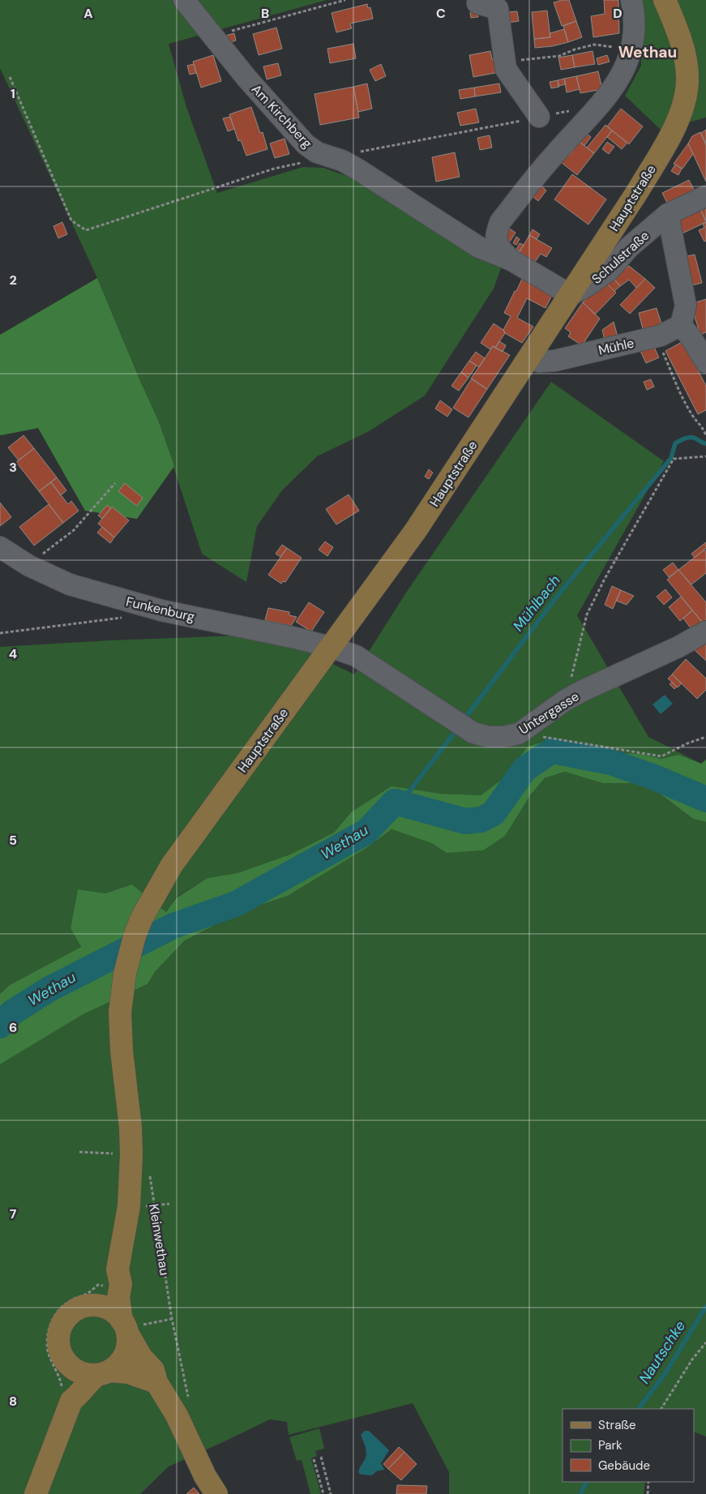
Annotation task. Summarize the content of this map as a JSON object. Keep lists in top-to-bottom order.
{
  "streets": {
    "main road": ["Hauptstraße"],
    "street": [
      "Am Kirchberg",
      "Schulstraße",
      "Mühle",
      "Funkenburg",
      "Untergasse"
    ],
    "path": ["Kleinwethau"]
  },
  "crossings": [
    ["Am Kirchberg", "Hauptstraße"],
    ["Am Kirchberg", "Schulstraße"],
    ["Hauptstraße", "Schulstraße"],
    ["Hauptstraße", "Mühle"],
    ["Hauptstraße", "Funkenburg"],
    ["Hauptstraße", "Untergasse"],
    ["Funkenburg", "Untergasse"]
  ],
  "districts": ["Wethau"],
  "water": ["Mühlbach", "Wethau", "Nautschke"],
  "legend": ["Straße", "Park", "Gebäude"],
  "grid": {
    "columns": [
      "A",
      "B",
      "C",
      "D"
    ],
    "rows": [
      "1",
      "2",
      "3",
      "4",
      "5",
      "6",
      "7",
      "8"
    ]
  }
}
